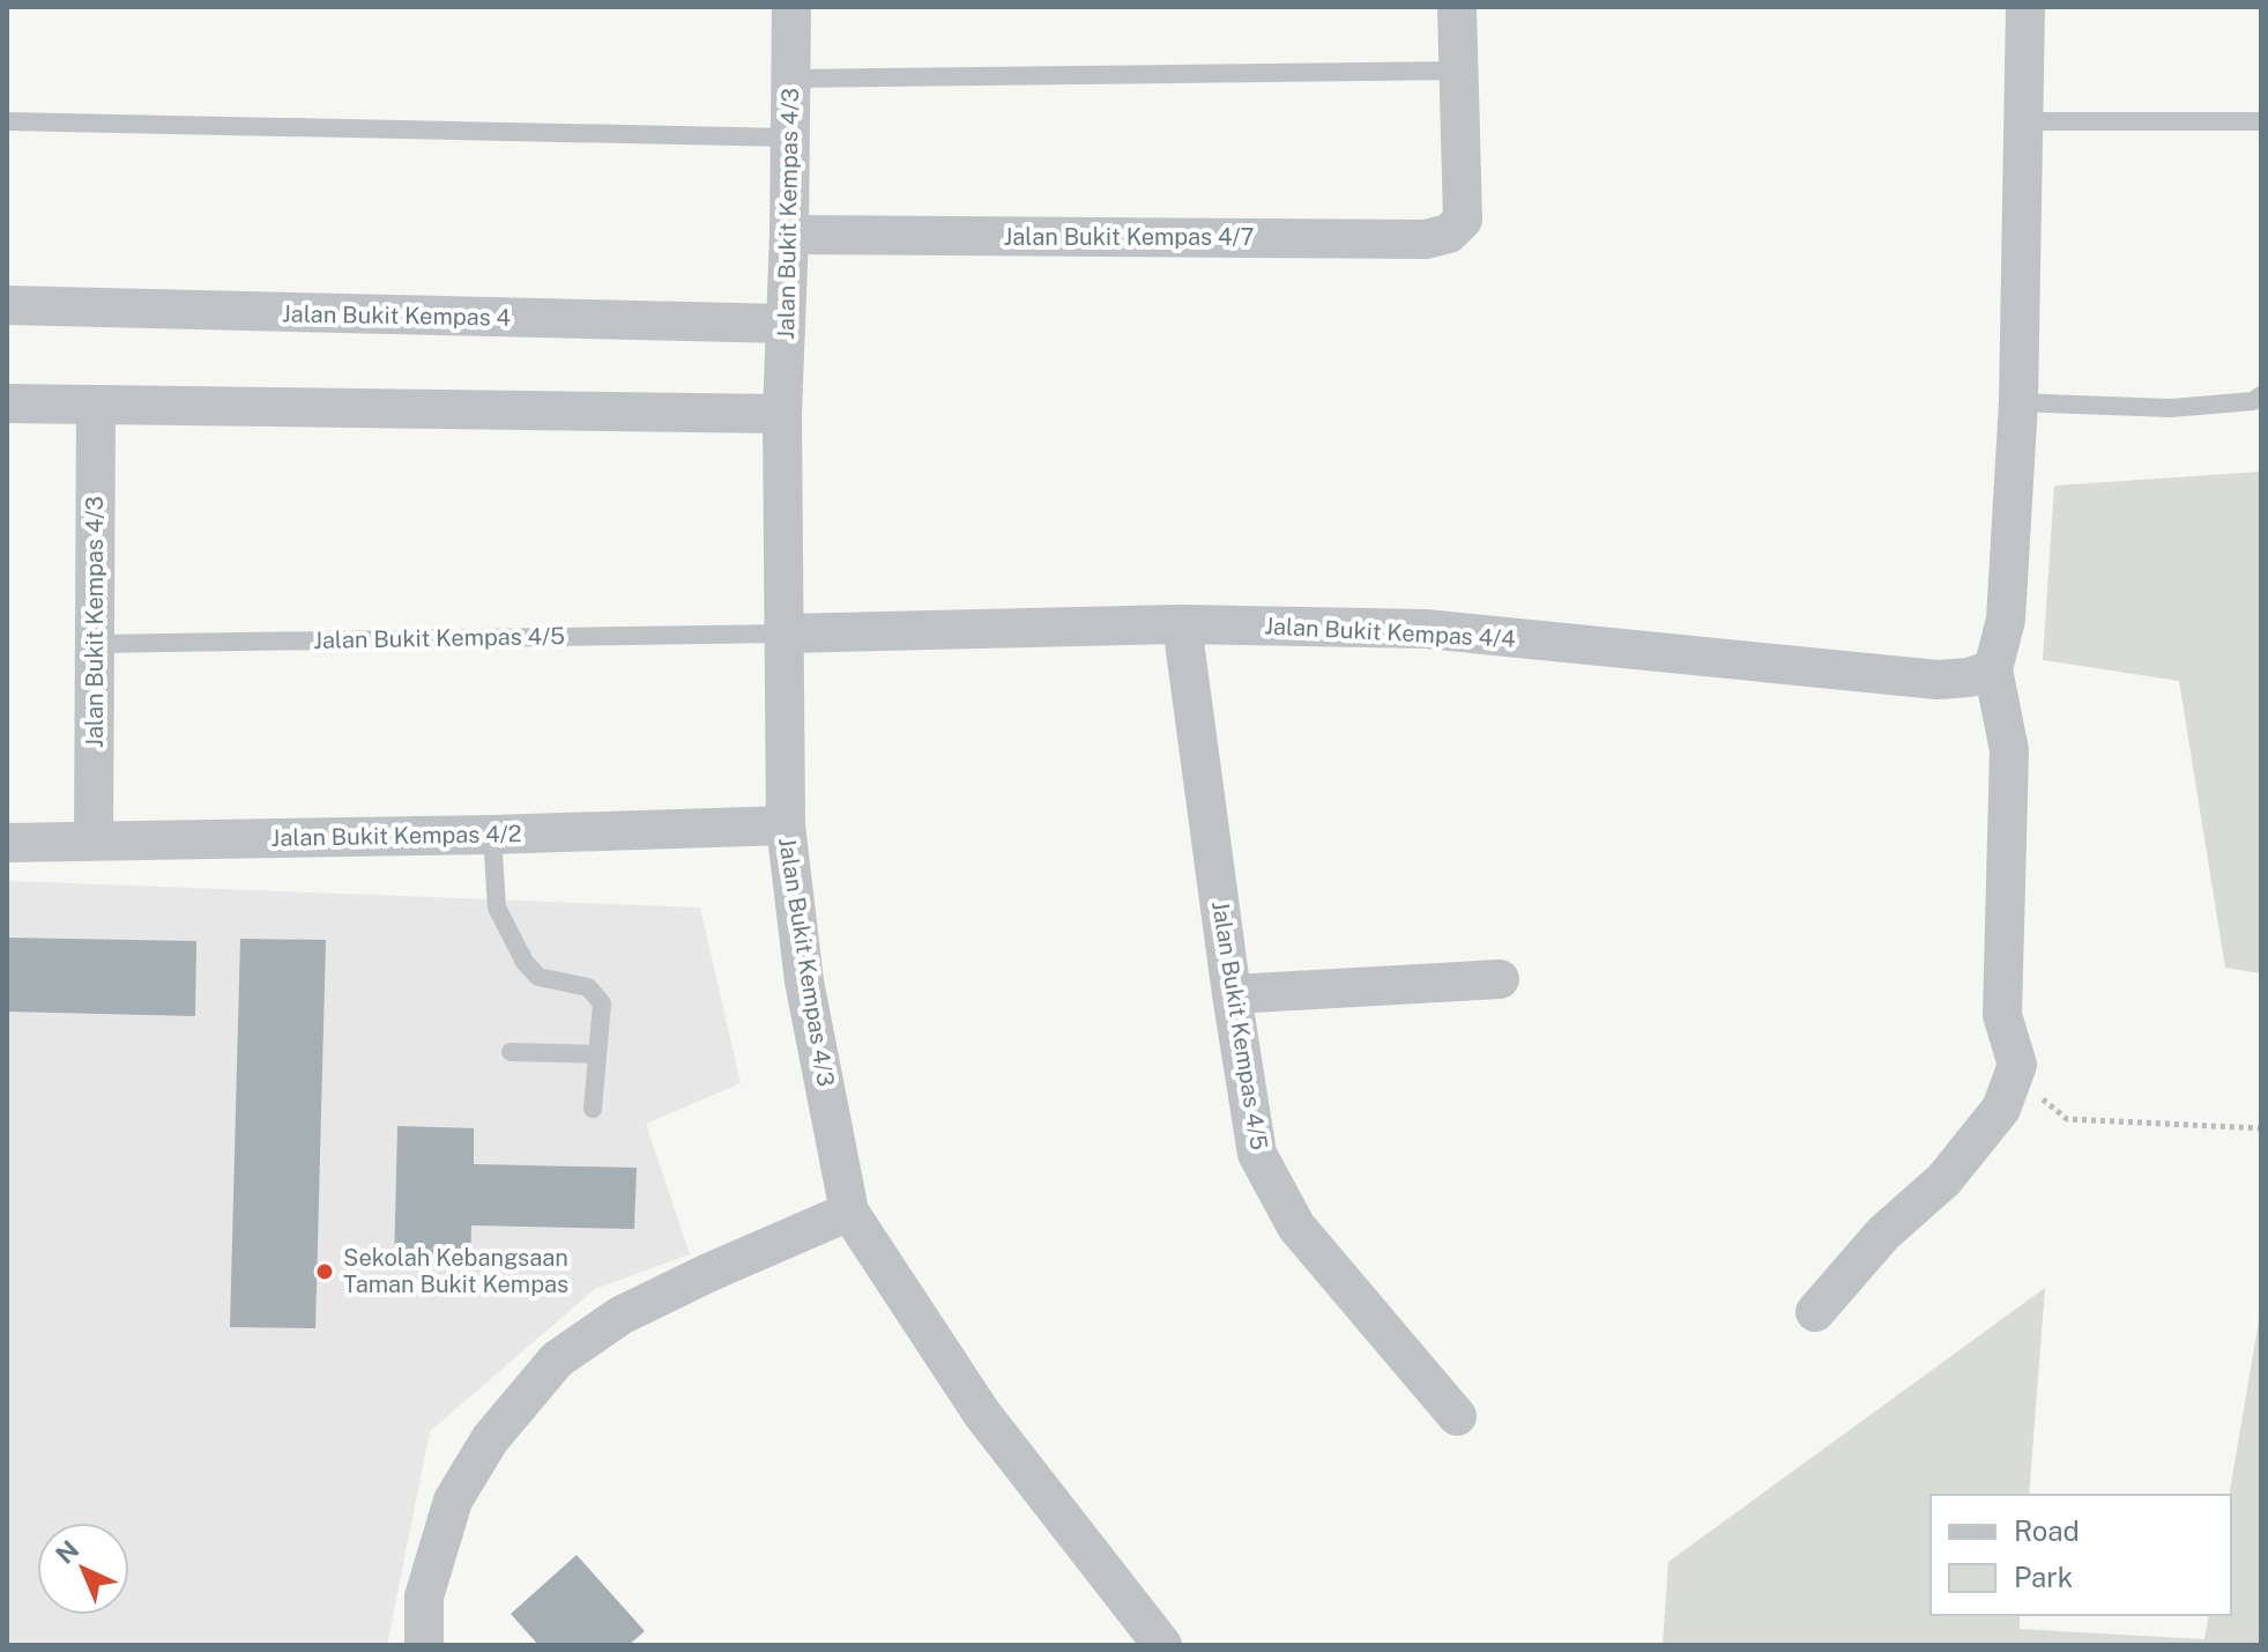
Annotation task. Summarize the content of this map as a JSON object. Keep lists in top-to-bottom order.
{
  "streets": {
    "street": [
      "Jalan Bukit Kempas 4/3",
      "Jalan Bukit Kempas 4/7",
      "Jalan Bukit Kempas 4",
      "Jalan Bukit Kempas 4/4",
      "Jalan Bukit Kempas 4/5",
      "Jalan Bukit Kempas 4/2"
    ]
  },
  "crossings": [
    ["Jalan Bukit Kempas 4/3", "Jalan Bukit Kempas 4/7"],
    ["Jalan Bukit Kempas 4/3", "Jalan Bukit Kempas 4"],
    ["Jalan Bukit Kempas 4/3", "Jalan Bukit Kempas 4/4"],
    ["Jalan Bukit Kempas 4/3", "Jalan Bukit Kempas 4/5"],
    ["Jalan Bukit Kempas 4/3", "Jalan Bukit Kempas 4/2"],
    ["Jalan Bukit Kempas 4/4", "Jalan Bukit Kempas 4/5"]
  ],
  "places": ["Sekolah Kebangsaan Taman Bukit Kempas"],
  "legend": ["Road", "Park"],
  "north": "top left"
}
